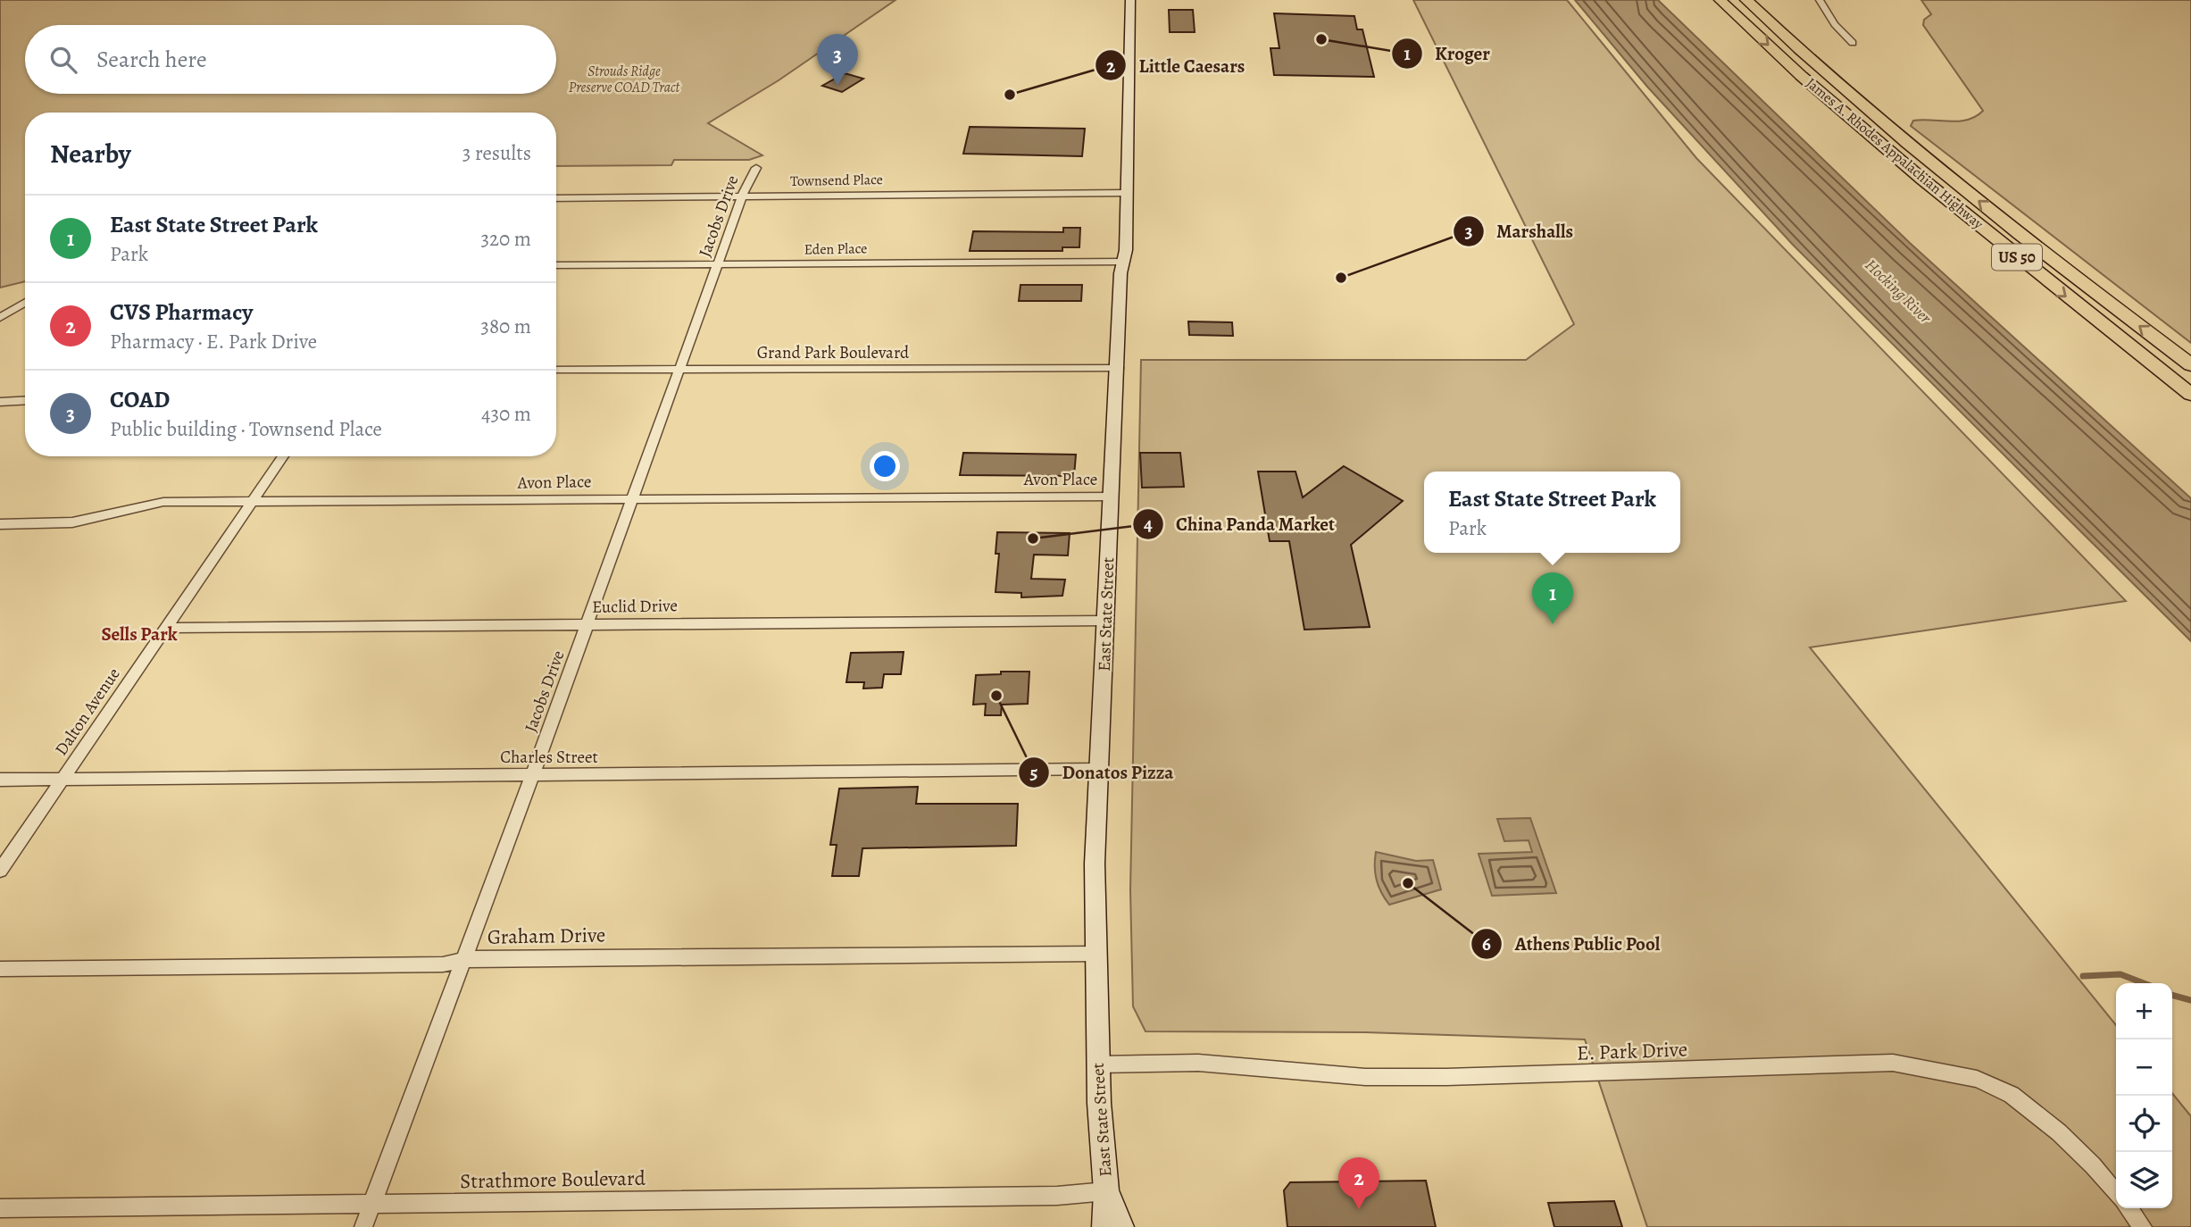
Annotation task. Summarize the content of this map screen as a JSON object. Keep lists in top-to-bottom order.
{
  "streets": {
    "highway": ["James A. Rhodes Appalachian Highway", "US 50"],
    "main road": ["East State Street"],
    "street": [
      "Townsend Place",
      "Jacobs Drive",
      "Eden Place",
      "Grand Park Boulevard",
      "Avon Place",
      "Euclid Drive",
      "Dalton Avenue",
      "Charles Street",
      "Graham Drive",
      "E. Park Drive",
      "Strathmore Boulevard"
    ]
  },
  "crossings": [
    ["Townsend Place", "Jacobs Drive"],
    ["Townsend Place", "East State Street"],
    ["Jacobs Drive", "Eden Place"],
    ["Jacobs Drive", "Grand Park Boulevard"],
    ["Jacobs Drive", "Avon Place"],
    ["Jacobs Drive", "Euclid Drive"],
    ["Jacobs Drive", "Charles Street"],
    ["Jacobs Drive", "Graham Drive"],
    ["Jacobs Drive", "Strathmore Boulevard"],
    ["Eden Place", "East State Street"],
    ["Grand Park Boulevard", "East State Street"],
    ["Avon Place", "East State Street"],
    ["Avon Place", "Dalton Avenue"],
    ["Euclid Drive", "East State Street"],
    ["Euclid Drive", "Dalton Avenue"],
    ["East State Street", "Charles Street"],
    ["East State Street", "Graham Drive"],
    ["East State Street", "E. Park Drive"],
    ["East State Street", "Strathmore Boulevard"],
    ["Dalton Avenue", "Charles Street"]
  ],
  "districts": ["Sells Park"],
  "water": ["Hocking River"],
  "parks": ["Strouds Ridge Preserve COAD Tract"],
  "places": [
    "Kroger",
    "Little Caesars",
    "Marshalls",
    "China Panda Market",
    "Donatos Pizza",
    "Athens Public Pool"
  ],
  "page": {
    "search": "Search here",
    "pins": ["3", "1", "2"],
    "heading": ["Nearby", "3 results"],
    "list": [
      {
        "mark": "1",
        "name": "East State Street Park",
        "note": "Park",
        "value": "320 m"
      },
      {
        "mark": "2",
        "name": "CVS Pharmacy",
        "note": "Pharmacy · E. Park Drive",
        "value": "380 m"
      },
      {
        "mark": "3",
        "name": "COAD",
        "note": "Public building · Townsend Place",
        "value": "430 m"
      }
    ],
    "popup": ["East State Street Park", "Park"],
    "map_buttons": ["+", "−"]
  }
}
